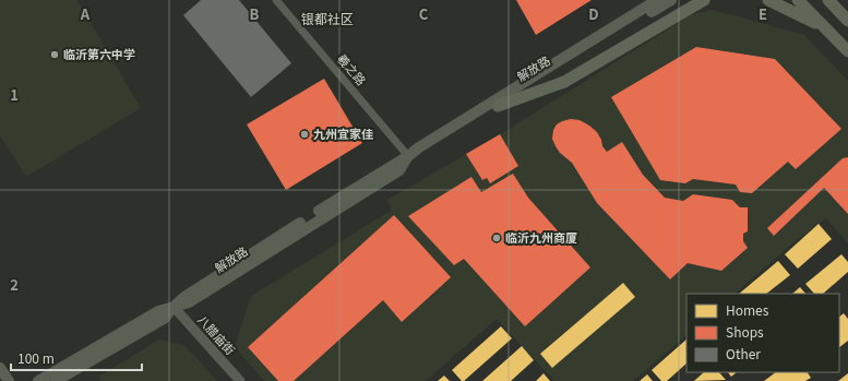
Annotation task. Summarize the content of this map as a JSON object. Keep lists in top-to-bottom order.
{
  "streets": {
    "main road": ["解放路"],
    "street": ["羲之路", "八腊庙街"]
  },
  "crossings": [
    ["解放路", "羲之路"],
    ["解放路", "八腊庙街"]
  ],
  "districts": ["银都社区"],
  "places": ["临沂第六中学", "九州宜家佳", "临沂九州商厦"],
  "legend": ["Homes", "Shops", "Other"],
  "scale_bar": "100 m",
  "grid": {
    "columns": [
      "A",
      "B",
      "C",
      "D",
      "E"
    ],
    "rows": ["1", "2"]
  }
}
